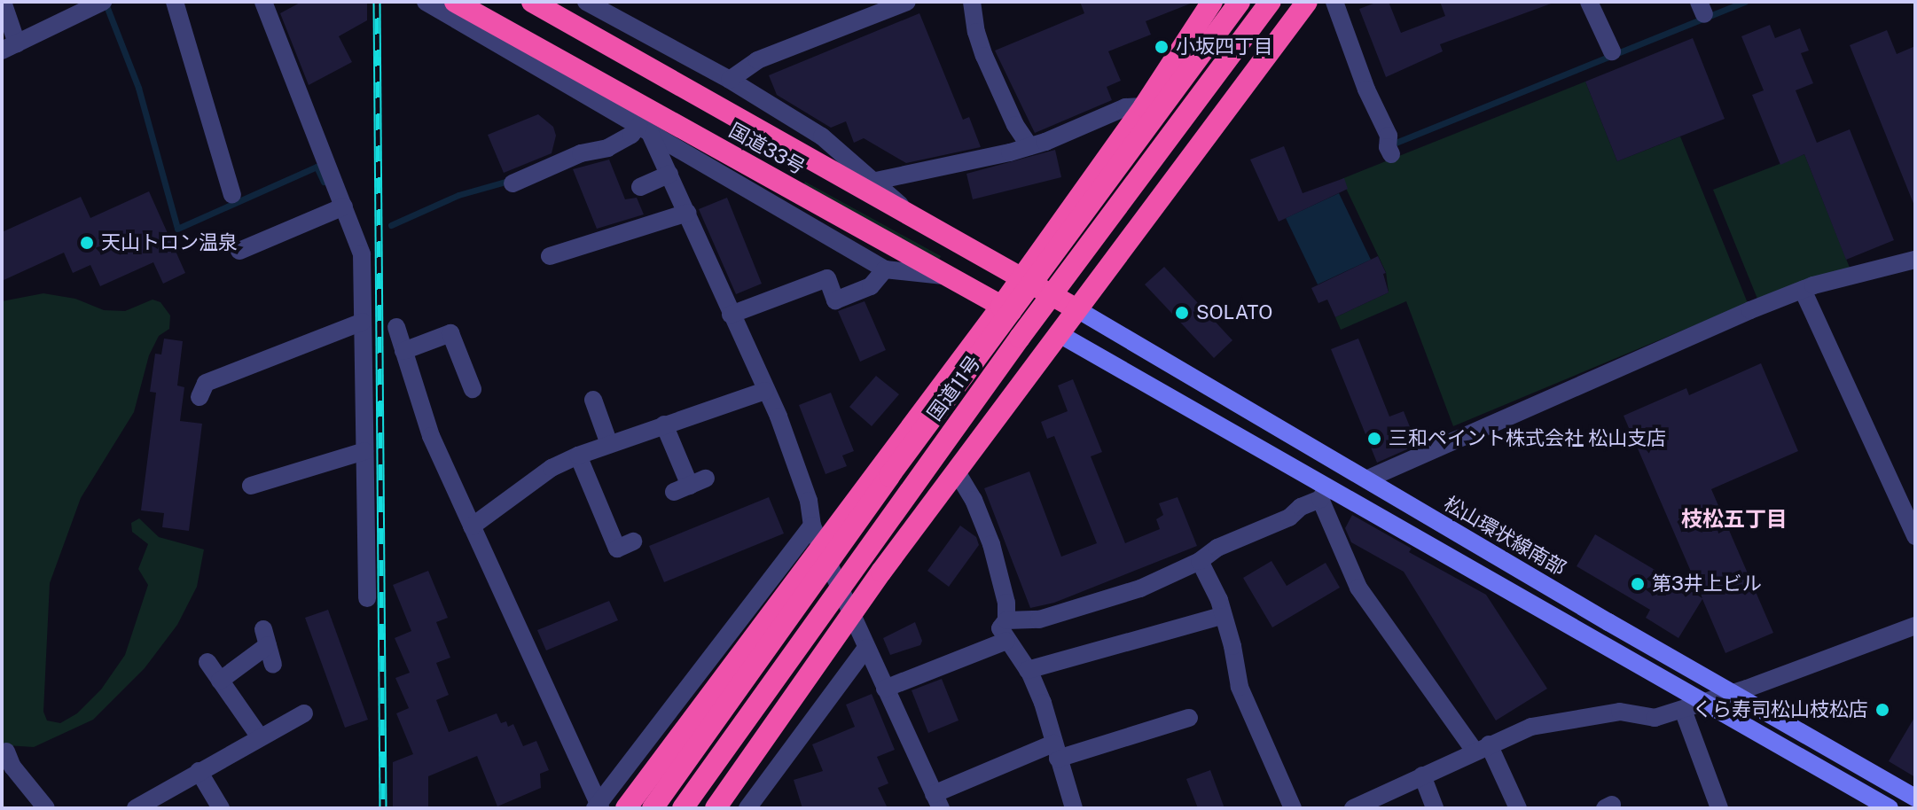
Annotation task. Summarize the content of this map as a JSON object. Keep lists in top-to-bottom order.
{
  "streets": {
    "highway": ["国道33号", "国道11号"],
    "street": ["松山環状線南部"]
  },
  "crossings": [
    ["国道33号", "松山環状線南部"]
  ],
  "districts": ["枝松五丁目"],
  "places": [
    "小坂四丁目",
    "天山トロン温泉",
    "SOLATO",
    "三和ペイント株式会社 松山支店",
    "第3井上ビル",
    "くら寿司松山枝松店"
  ]
}
